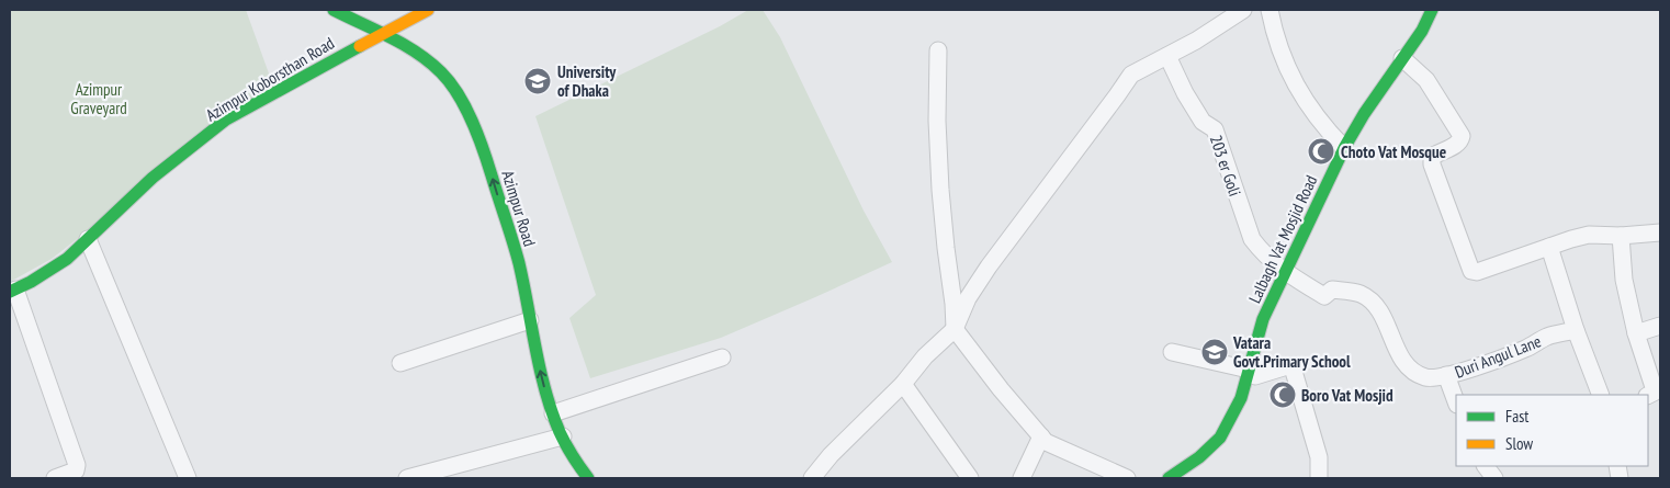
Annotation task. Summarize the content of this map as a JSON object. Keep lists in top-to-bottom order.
{
  "streets": {
    "street": [
      "Azimpur Koborsthan Road",
      "203 er Goli",
      "Azimpur Road",
      "Lalbagh Vat Mosjid Road",
      "Duri Angul Lane"
    ]
  },
  "crossings": [
    ["Azimpur Koborsthan Road", "Azimpur Road"],
    ["203 er Goli", "Lalbagh Vat Mosjid Road"],
    ["203 er Goli", "Duri Angul Lane"],
    ["Lalbagh Vat Mosjid Road", "Duri Angul Lane"]
  ],
  "parks": ["Azimpur Graveyard"],
  "places": {
    "school or university": ["University of Dhaka", "Vatara Govt.Primary School"],
    "mosque": ["Choto Vat Mosque", "Boro Vat Mosjid"]
  },
  "legend": ["Fast", "Slow"]
}
